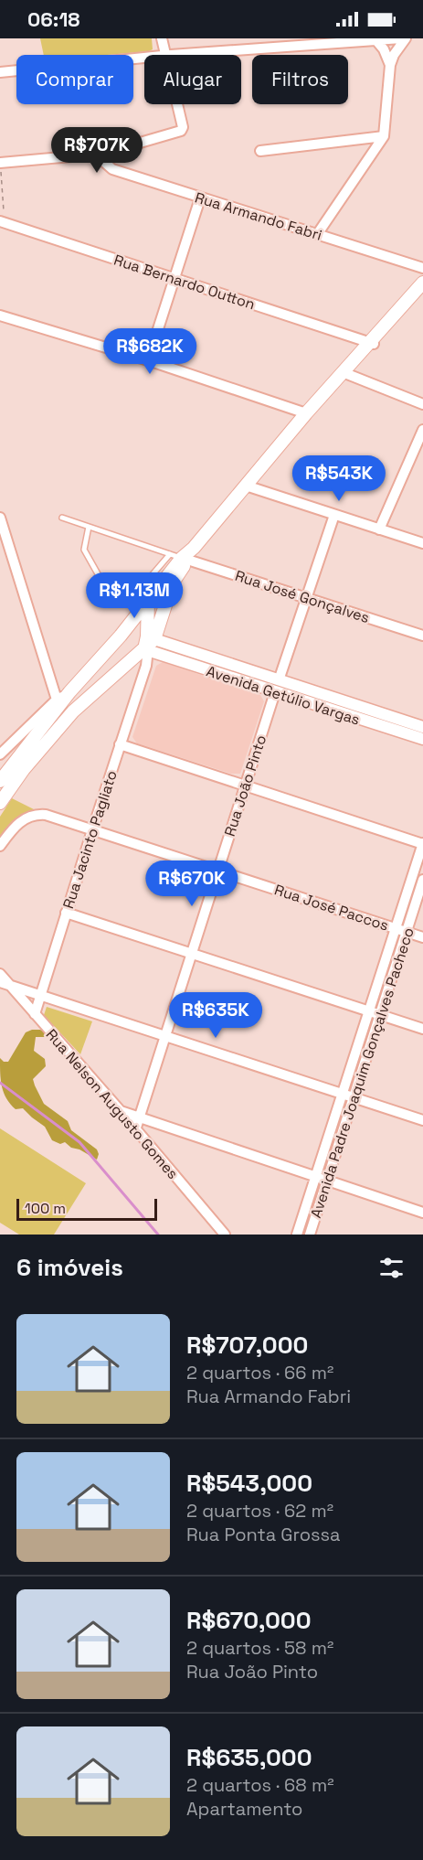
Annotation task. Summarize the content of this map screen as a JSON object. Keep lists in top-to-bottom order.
{
  "streets": {
    "street": [
      "Rua Armando Fabri",
      "Rua Bernardo Outton",
      "Rua José Gonçalves",
      "Avenida Getúlio Vargas",
      "Rua João Pinto",
      "Rua Jacinto Pagliato",
      "Rua José Paccos",
      "Avenida Padre Joaquim Gonçalves Pacheco",
      "Rua Nelson Augusto Gomes"
    ]
  },
  "crossings": [
    ["Rua José Gonçalves", "Rua João Pinto"],
    ["Avenida Getúlio Vargas", "Rua João Pinto"],
    ["Avenida Getúlio Vargas", "Rua Jacinto Pagliato"],
    ["Rua João Pinto", "Rua José Paccos"],
    ["Rua João Pinto", "Rua Nelson Augusto Gomes"],
    ["Rua Jacinto Pagliato", "Rua José Paccos"],
    ["Rua Jacinto Pagliato", "Rua Nelson Augusto Gomes"],
    ["Rua José Paccos", "Avenida Padre Joaquim Gonçalves Pacheco"]
  ],
  "scale_bar": "100 m",
  "page": {
    "status": "06:18",
    "chip": ["Comprar", "Alugar", "Filtros"],
    "price": [
      "R$707K",
      "R$682K",
      "R$543K",
      "R$1.13M",
      "R$670K",
      "R$635K"
    ],
    "scale": "100 m",
    "heading": "6 imóveis",
    "list": [
      {
        "name": "R$707,000",
        "note": "2 quartos · 66 m² · Rua Armando Fabri"
      },
      {
        "name": "R$543,000",
        "note": "2 quartos · 62 m² · Rua Ponta Grossa"
      },
      {
        "name": "R$670,000",
        "note": "2 quartos · 58 m² · Rua João Pinto"
      },
      {
        "name": "R$635,000",
        "note": "2 quartos · 68 m² · Apartamento"
      }
    ]
  }
}
